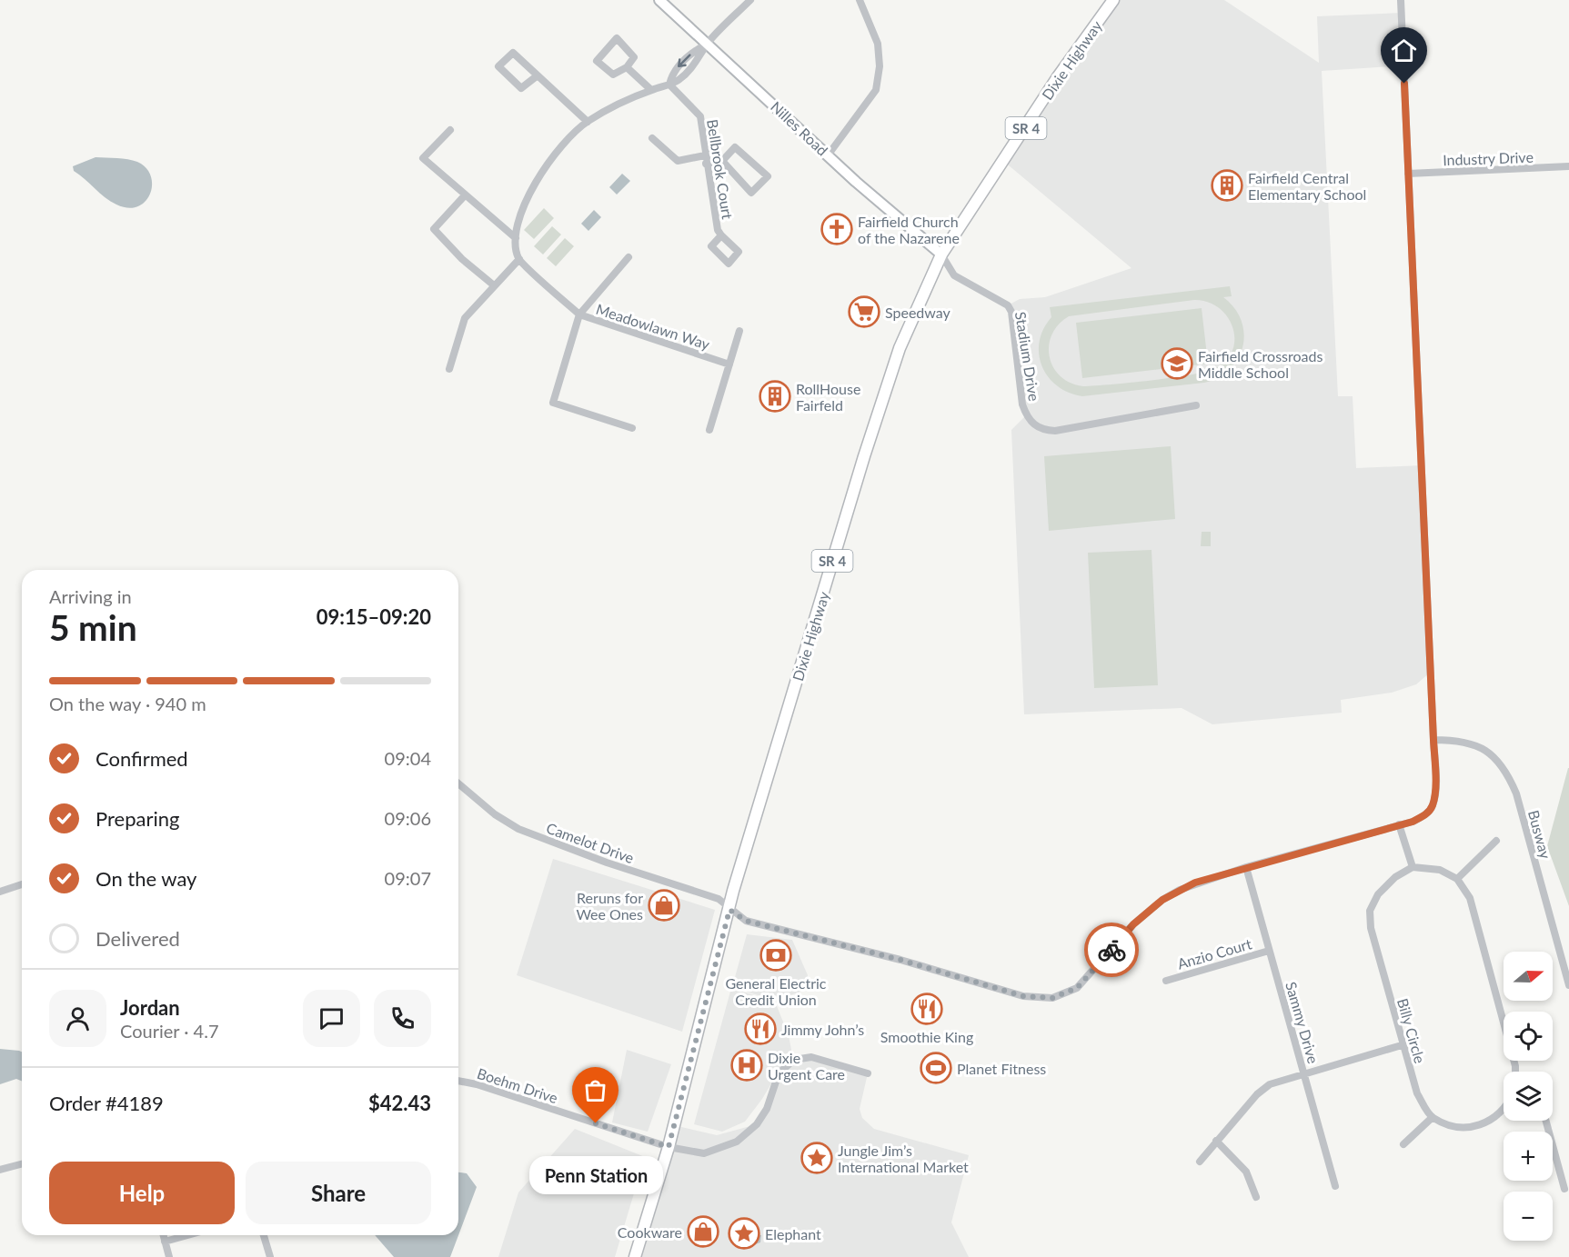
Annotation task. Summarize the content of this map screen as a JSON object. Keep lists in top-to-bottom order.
{
  "streets": {
    "main road": ["Dixie Highway", "SR 4"],
    "street": [
      "Nilles Road",
      "Industry Drive",
      "Bellbrook Court",
      "Meadowlawn Way",
      "Stadium Drive",
      "Busway",
      "Camelot Drive",
      "Anzio Court",
      "Sammy Drive",
      "Billy Circle",
      "Boehm Drive"
    ]
  },
  "crossings": [
    ["Dixie Highway", "Nilles Road"],
    ["Dixie Highway", "Stadium Drive"],
    ["Dixie Highway", "Camelot Drive"],
    ["Dixie Highway", "Boehm Drive"],
    ["Nilles Road", "Stadium Drive"],
    ["Busway", "Camelot Drive"],
    ["Camelot Drive", "Sammy Drive"],
    ["Anzio Court", "Sammy Drive"]
  ],
  "places": {
    "building": ["Fairfield Central Elementary School", "RollHouse Fairfeld"],
    "church": ["Fairfield Church of the Nazarene"],
    "supermarket": ["Speedway"],
    "school or university": ["Fairfield Crossroads Middle School"],
    "shop": ["Reruns for Wee Ones", "Cookware"],
    "bank": ["General Electric Credit Union"],
    "restaurant": ["Smoothie King", "Jimmy John’s"],
    "hospital": ["Dixie Urgent Care"],
    "sports": ["Planet Fitness"],
    "other": ["Penn Station"],
    "place": ["Jungle Jim’s International Market", "Elephant"]
  },
  "north": "right",
  "page": {
    "heading": ["5 min", "Arriving in", "09:15–09:20"],
    "panel": [
      "Jordan",
      "Courier · 4.7",
      "Order #4189",
      "$42.43"
    ],
    "bar": "On the way · 940 m",
    "list": [
      ["Confirmed", "09:04"],
      ["Preparing", "09:06"],
      ["On the way", "09:07"],
      "Delivered"
    ],
    "map_buttons": ["+", "−"],
    "buttons": ["Help", "Share"],
    "bubble": "Penn Station"
  }
}
